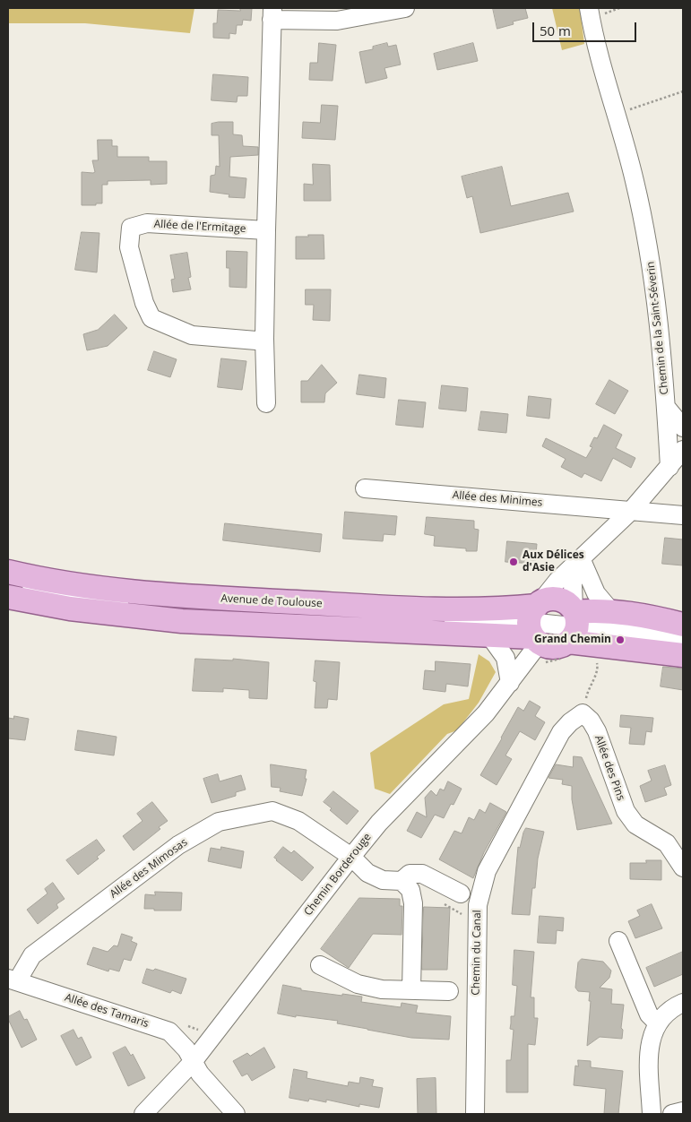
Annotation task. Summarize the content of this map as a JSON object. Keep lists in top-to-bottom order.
{
  "streets": {
    "main road": ["Avenue de Toulouse"],
    "street": [
      "Allée de l'Ermitage",
      "Chemin de la Saint-Séverin",
      "Allée des Minimes",
      "Allée des Pins",
      "Allée des Mimosas",
      "Chemin Borderouge",
      "Chemin du Canal",
      "Allée des Tamaris"
    ]
  },
  "crossings": [
    ["Avenue de Toulouse", "Chemin Borderouge"],
    ["Allée des Pins", "Chemin du Canal"],
    ["Allée des Mimosas", "Chemin Borderouge"],
    ["Allée des Mimosas", "Allée des Tamaris"],
    ["Chemin Borderouge", "Allée des Tamaris"]
  ],
  "places": ["Aux Délices d'Asie", "Grand Chemin"],
  "scale_bar": "50 m"
}
